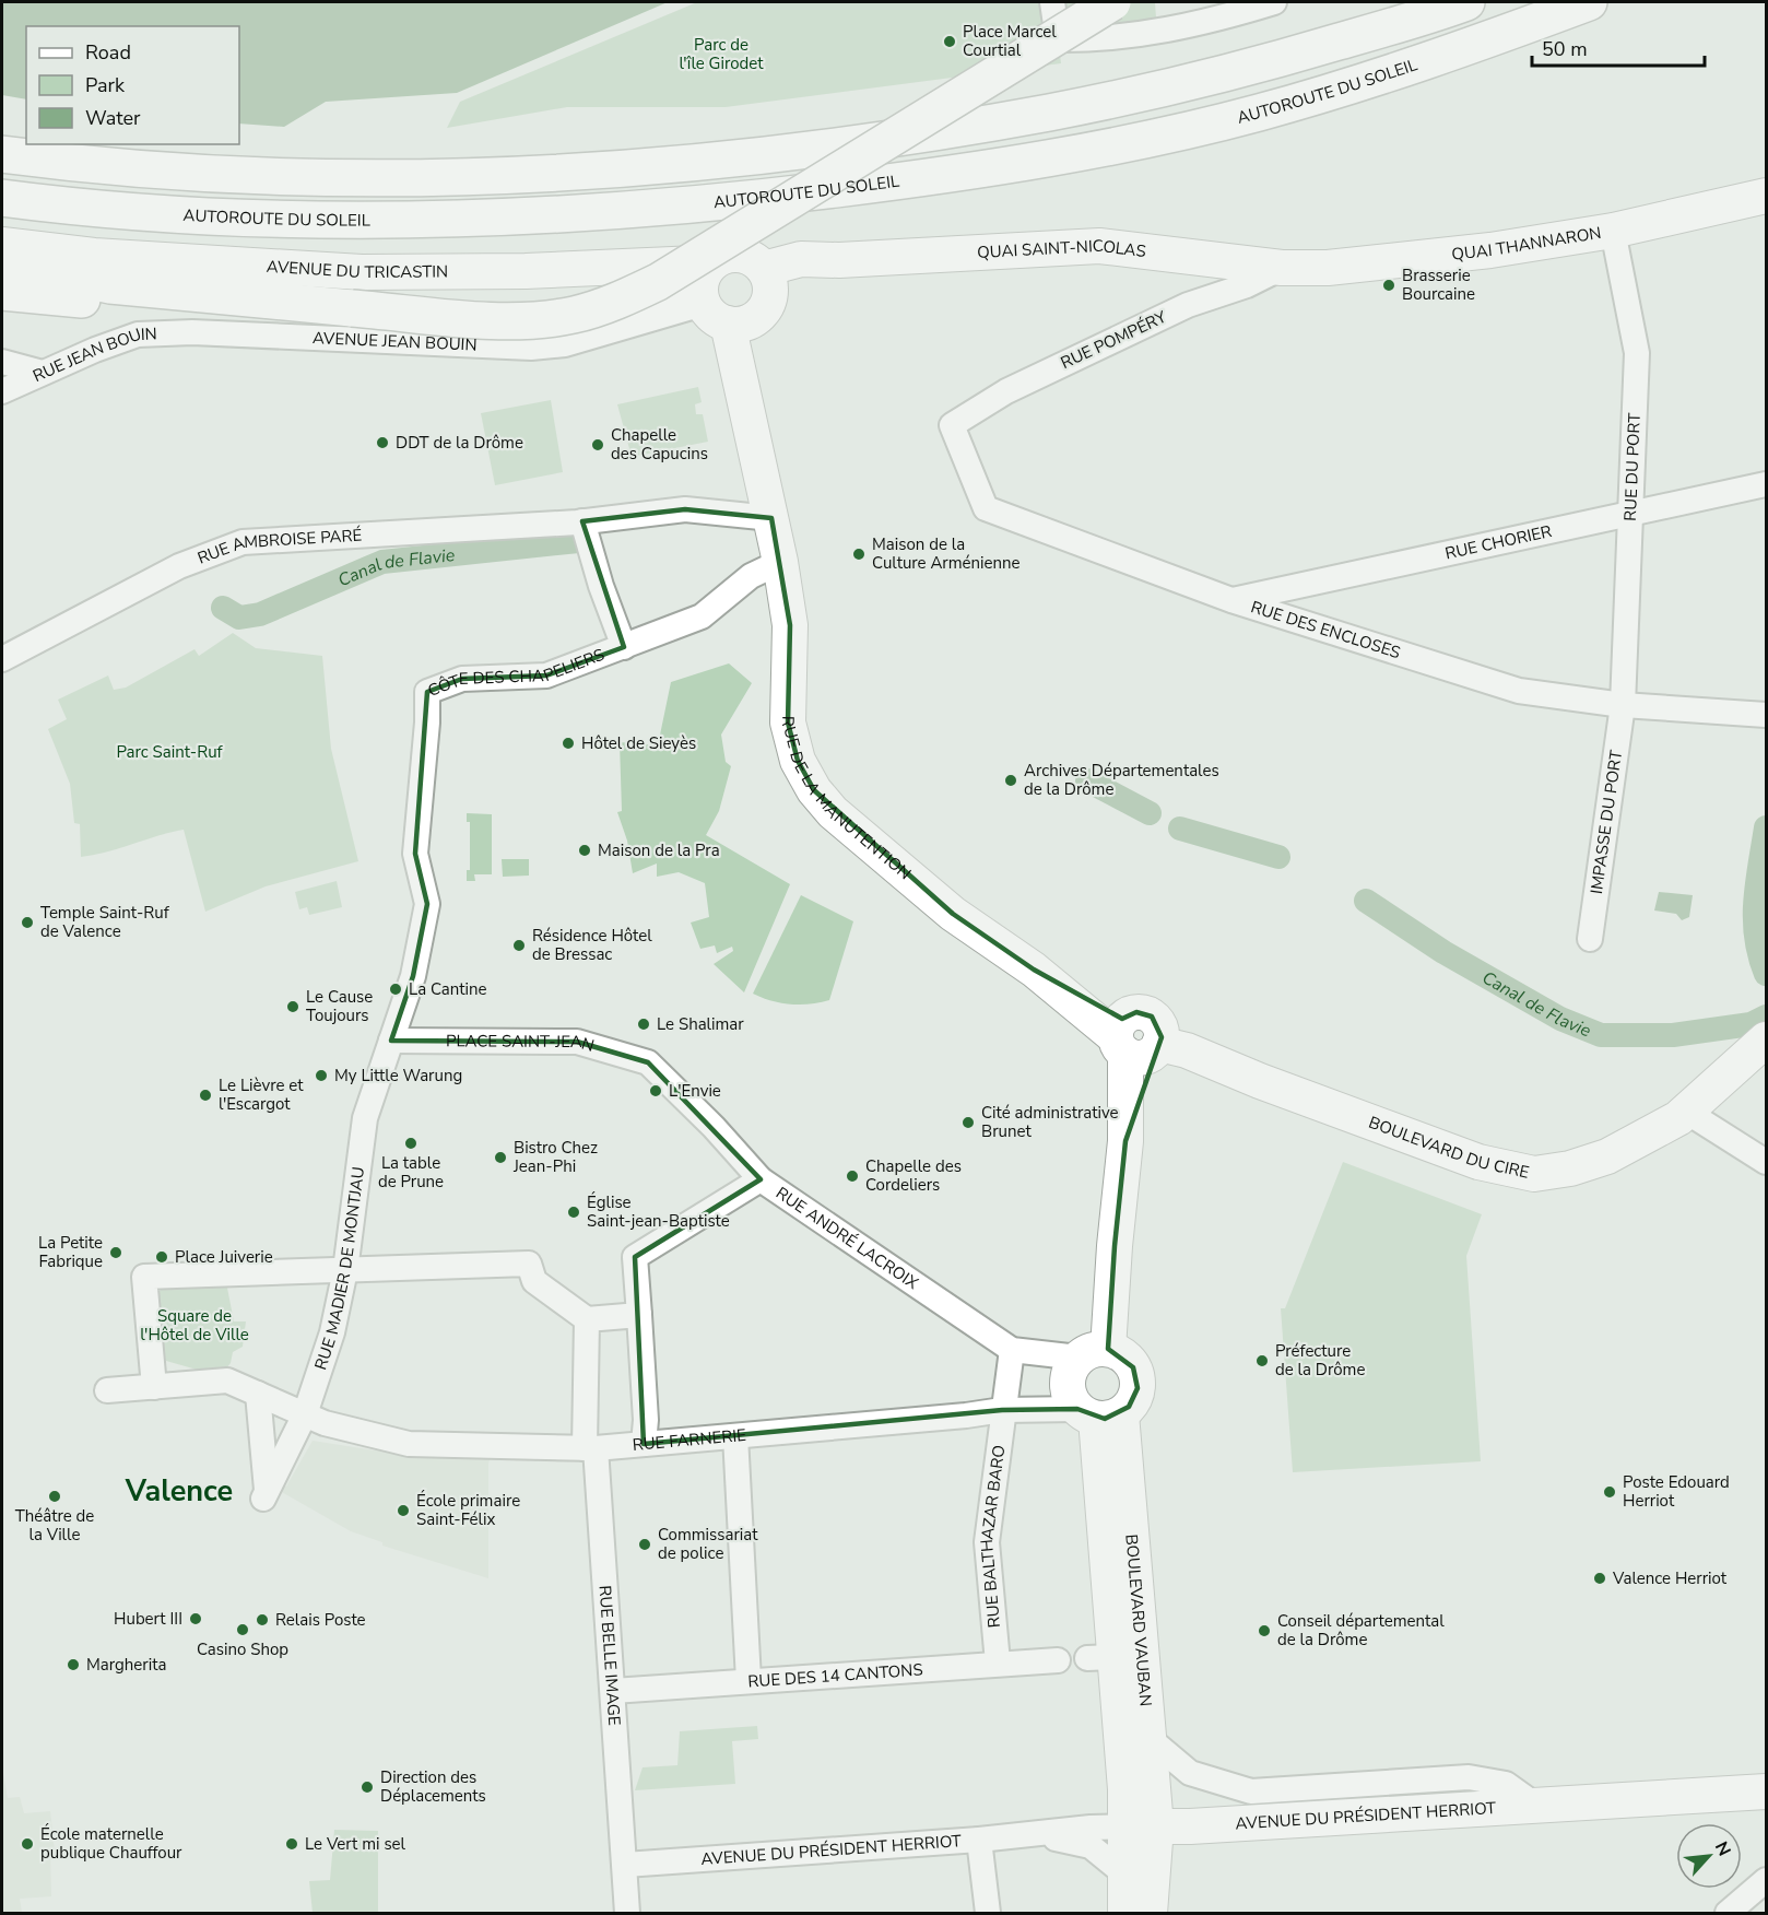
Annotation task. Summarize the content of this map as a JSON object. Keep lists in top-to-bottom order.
{
  "streets": {
    "main road": [
      "AUTOROUTE DU SOLEIL",
      "QUAI THANNARON",
      "QUAI SAINT-NICOLAS",
      "AVENUE DU TRICASTIN",
      "RUE DE LA MANUTENTION",
      "BOULEVARD DU CIRE",
      "BOULEVARD VAUBAN",
      "AVENUE DU PRÉSIDENT HERRIOT"
    ],
    "street": [
      "RUE POMPÉRY",
      "AVENUE JEAN BOUIN",
      "RUE JEAN BOUIN",
      "RUE DU PORT",
      "RUE CHORIER",
      "RUE AMBROISE PARÉ",
      "RUE DES ENCLOSES",
      "CÔTE DES CHAPELIERS",
      "IMPASSE DU PORT",
      "PLACE SAINT-JEAN",
      "RUE ANDRÉ LACROIX",
      "RUE MADIER DE MONTJAU",
      "RUE FARNERIE",
      "RUE BALTHAZAR BARO",
      "RUE BELLE IMAGE",
      "RUE DES 14 CANTONS"
    ]
  },
  "crossings": [
    ["QUAI THANNARON", "QUAI SAINT-NICOLAS"],
    ["QUAI THANNARON", "RUE POMPÉRY"],
    ["QUAI THANNARON", "RUE DU PORT"],
    ["QUAI SAINT-NICOLAS", "AVENUE DU TRICASTIN"],
    ["QUAI SAINT-NICOLAS", "RUE POMPÉRY"],
    ["QUAI SAINT-NICOLAS", "AVENUE JEAN BOUIN"],
    ["QUAI SAINT-NICOLAS", "RUE DE LA MANUTENTION"],
    ["AVENUE DU TRICASTIN", "AVENUE JEAN BOUIN"],
    ["AVENUE DU TRICASTIN", "RUE DE LA MANUTENTION"],
    ["RUE POMPÉRY", "RUE DES ENCLOSES"],
    ["AVENUE JEAN BOUIN", "RUE JEAN BOUIN"],
    ["AVENUE JEAN BOUIN", "RUE DE LA MANUTENTION"],
    ["RUE DU PORT", "RUE CHORIER"],
    ["RUE DU PORT", "RUE DES ENCLOSES"],
    ["RUE DU PORT", "IMPASSE DU PORT"],
    ["RUE CHORIER", "RUE DES ENCLOSES"],
    ["RUE AMBROISE PARÉ", "RUE DE LA MANUTENTION"],
    ["RUE DES ENCLOSES", "IMPASSE DU PORT"],
    ["CÔTE DES CHAPELIERS", "RUE DE LA MANUTENTION"],
    ["CÔTE DES CHAPELIERS", "PLACE SAINT-JEAN"],
    ["CÔTE DES CHAPELIERS", "RUE MADIER DE MONTJAU"],
    ["RUE DE LA MANUTENTION", "BOULEVARD DU CIRE"],
    ["PLACE SAINT-JEAN", "RUE ANDRÉ LACROIX"],
    ["PLACE SAINT-JEAN", "RUE MADIER DE MONTJAU"],
    ["RUE ANDRÉ LACROIX", "RUE FARNERIE"],
    ["RUE ANDRÉ LACROIX", "RUE BALTHAZAR BARO"],
    ["RUE ANDRÉ LACROIX", "BOULEVARD VAUBAN"],
    ["RUE MADIER DE MONTJAU", "RUE FARNERIE"],
    ["RUE FARNERIE", "RUE BALTHAZAR BARO"],
    ["RUE FARNERIE", "BOULEVARD VAUBAN"],
    ["RUE FARNERIE", "RUE BELLE IMAGE"],
    ["RUE BALTHAZAR BARO", "RUE DES 14 CANTONS"],
    ["BOULEVARD VAUBAN", "AVENUE DU PRÉSIDENT HERRIOT"],
    ["RUE BELLE IMAGE", "RUE DES 14 CANTONS"],
    ["RUE BELLE IMAGE", "AVENUE DU PRÉSIDENT HERRIOT"]
  ],
  "districts": ["Valence"],
  "water": ["Canal de Flavie"],
  "parks": ["Parc de l'île Girodet", "Parc Saint-Ruf", "Square de l'Hôtel de Ville"],
  "places": [
    "Place Marcel Courtial",
    "Brasserie Bourcaine",
    "DDT de la Drôme",
    "Chapelle des Capucins",
    "Maison de la Culture Arménienne",
    "Hôtel de Sieyès",
    "Archives Départementales de la Drôme",
    "Maison de la Pra",
    "Temple Saint-Ruf de Valence",
    "Résidence Hôtel de Bressac",
    "La Cantine",
    "Le Cause Toujours",
    "Le Shalimar",
    "My Little Warung",
    "L'Envie",
    "Le Lièvre et l'Escargot",
    "Cité administrative Brunet",
    "La table de Prune",
    "Bistro Chez Jean-Phi",
    "Chapelle des Cordeliers",
    "Église Saint-jean-Baptiste",
    "La Petite Fabrique",
    "Place Juiverie",
    "Préfecture de la Drôme",
    "Poste Edouard Herriot",
    "Théâtre de la Ville",
    "École primaire Saint-Félix",
    "Commissariat de police",
    "Valence Herriot",
    "Hubert III",
    "Relais Poste",
    "Casino Shop",
    "Conseil départemental de la Drôme",
    "Margherita",
    "Direction des Déplacements",
    "École maternelle publique Chauffour",
    "Le Vert mi sel"
  ],
  "legend": ["Road", "Park", "Water"],
  "scale_bar": "50 m",
  "north": "top right"
}
